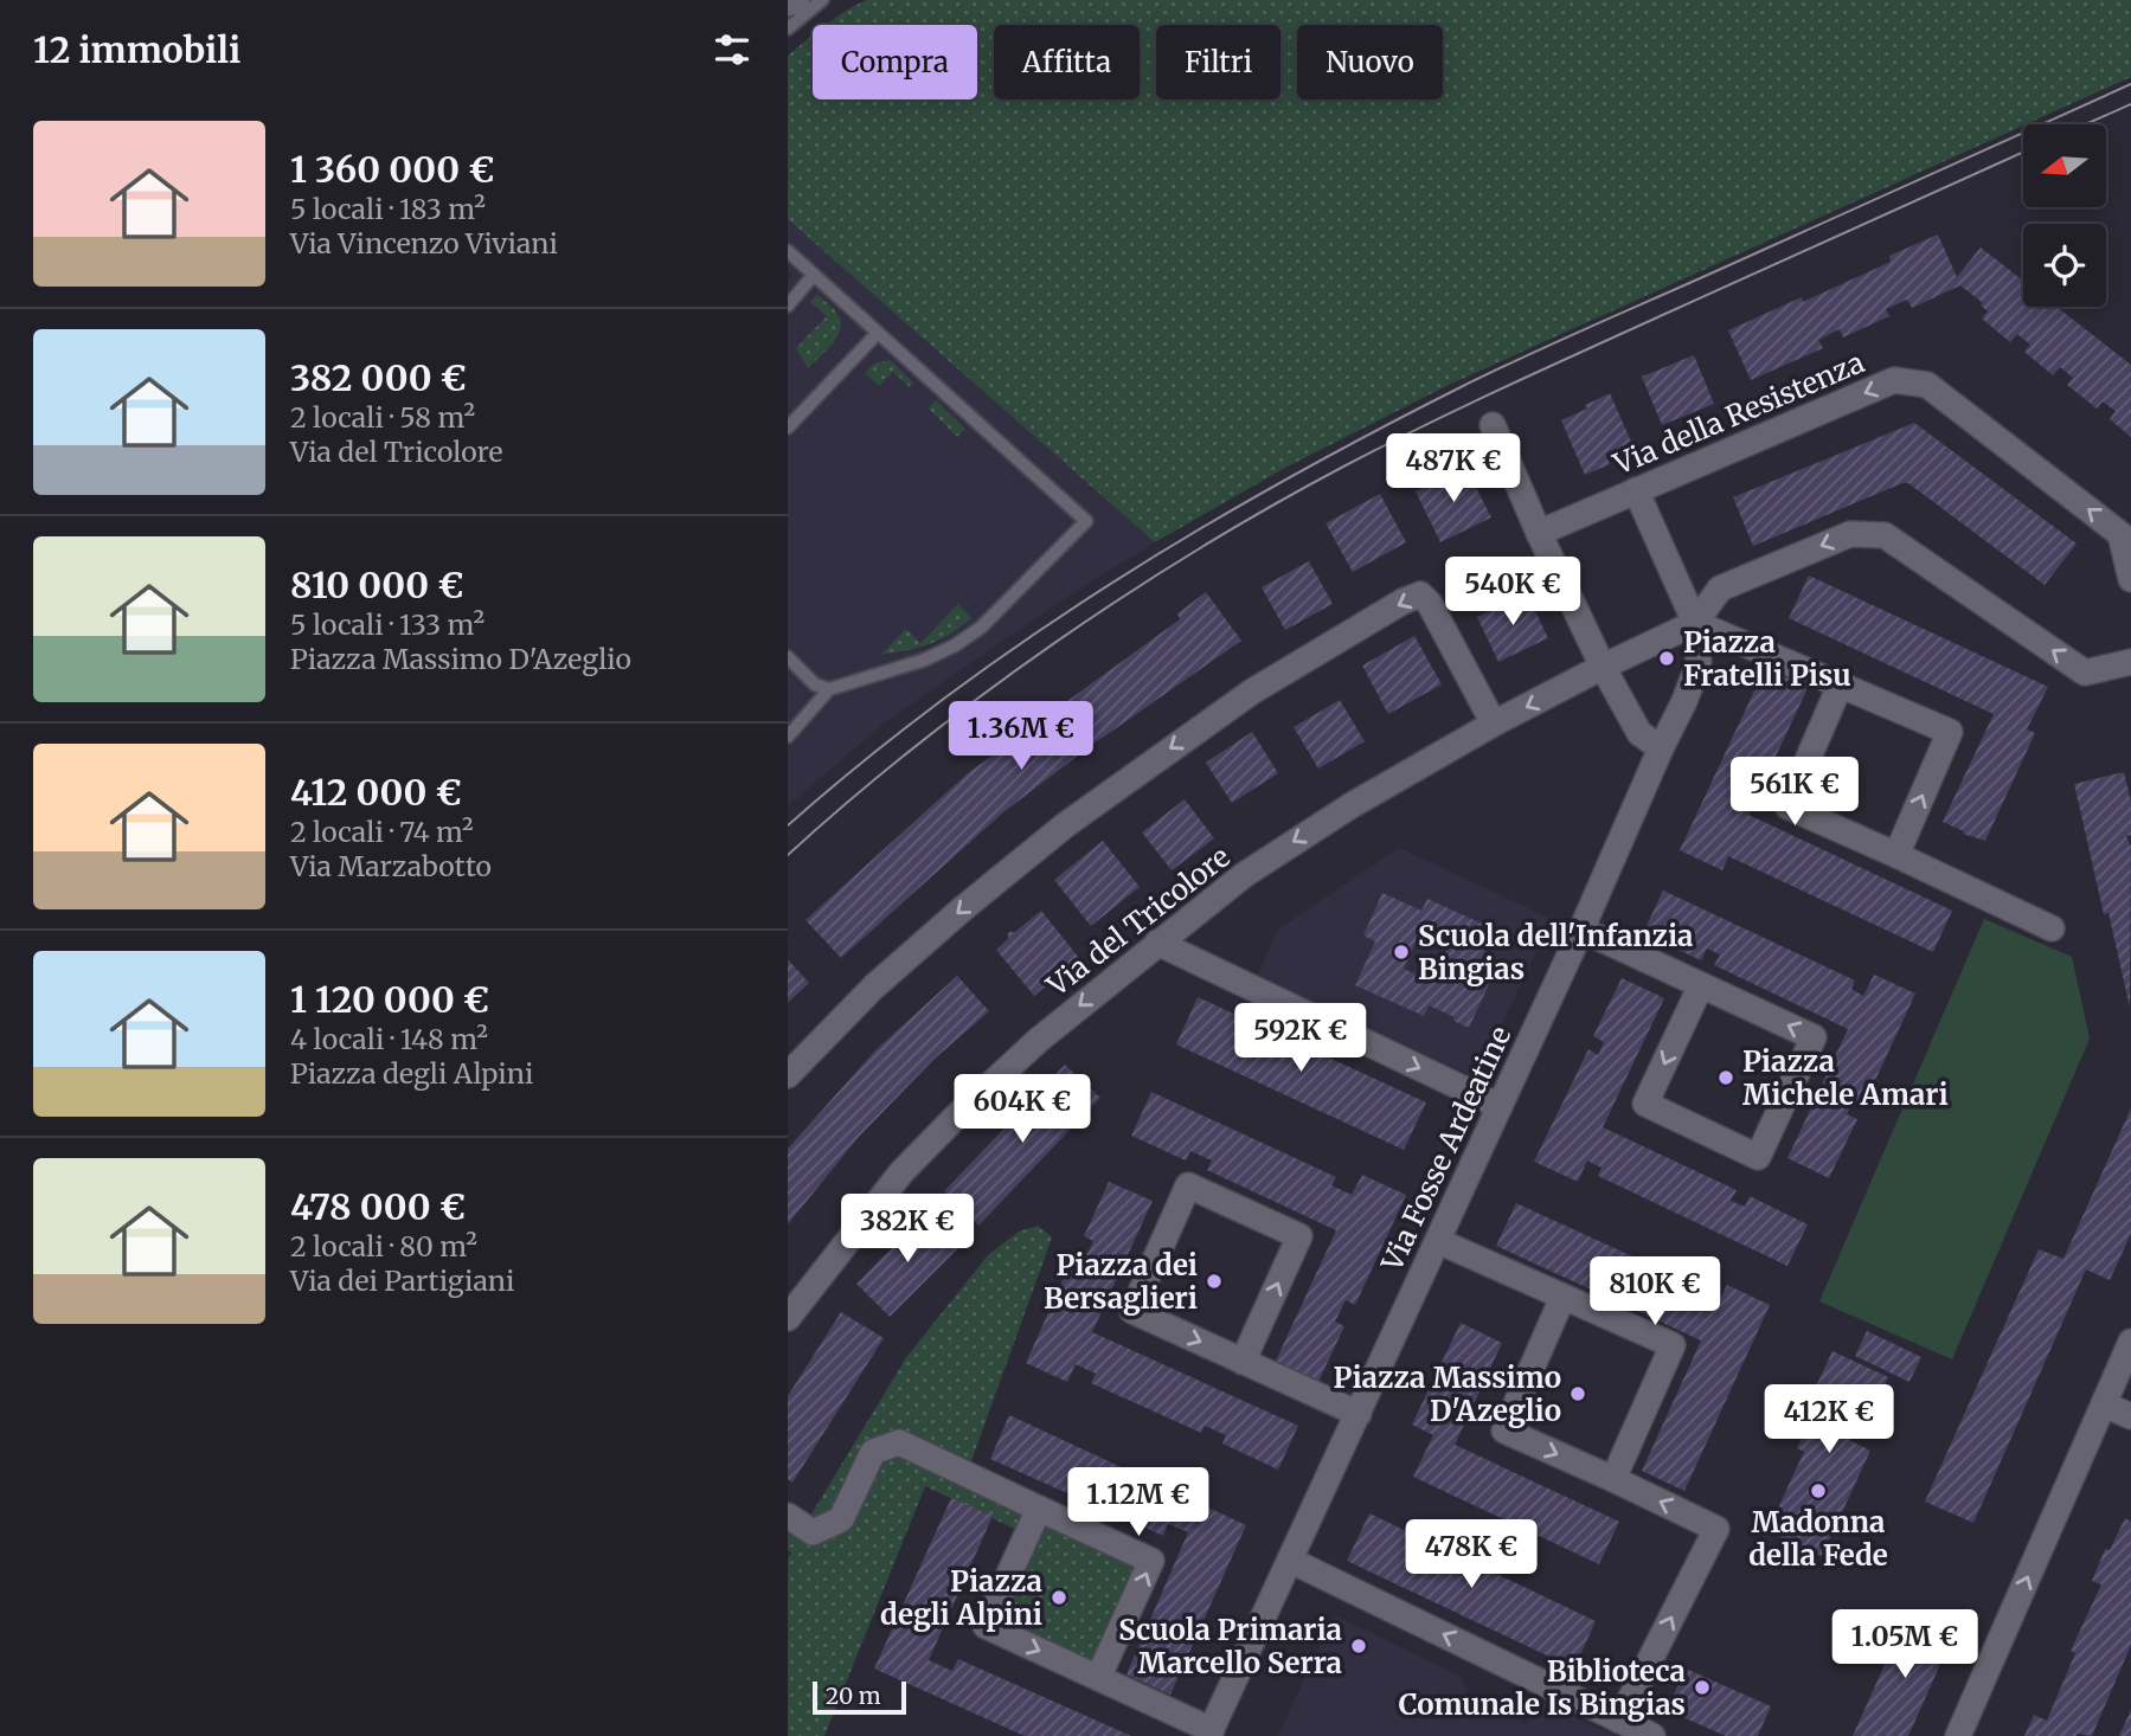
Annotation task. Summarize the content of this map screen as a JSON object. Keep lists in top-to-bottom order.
{
  "streets": {
    "street": ["Via della Resistenza", "Via del Tricolore", "Via Fosse Ardeatine"]
  },
  "crossings": [
    ["Via della Resistenza", "Via Fosse Ardeatine"]
  ],
  "one_way": ["Via della Resistenza", "Via del Tricolore"],
  "places": [
    "Piazza Fratelli Pisu",
    "Scuola dell'Infanzia Bingias",
    "Piazza Michele Amari",
    "Piazza dei Bersaglieri",
    "Piazza Massimo D'Azeglio",
    "Madonna della Fede",
    "Piazza degli Alpini",
    "Scuola Primaria Marcello Serra",
    "Biblioteca Comunale Is Bingias"
  ],
  "scale_bar": "20 m",
  "north": "left",
  "page": {
    "heading": "12 immobili",
    "chip": [
      "Compra",
      "Affitta",
      "Filtri",
      "Nuovo"
    ],
    "list": [
      {
        "name": "1 360 000 €",
        "note": "5 locali · 183 m² · Via Vincenzo Viviani"
      },
      {
        "name": "382 000 €",
        "note": "2 locali · 58 m² · Via del Tricolore"
      },
      {
        "name": "810 000 €",
        "note": "5 locali · 133 m² · Piazza Massimo D'Azeglio"
      },
      {
        "name": "412 000 €",
        "note": "2 locali · 74 m² · Via Marzabotto"
      },
      {
        "name": "1 120 000 €",
        "note": "4 locali · 148 m² · Piazza degli Alpini"
      },
      {
        "name": "478 000 €",
        "note": "2 locali · 80 m² · Via dei Partigiani"
      }
    ],
    "price": [
      "487K €",
      "540K €",
      "1.36M €",
      "561K €",
      "592K €",
      "604K €",
      "382K €",
      "810K €",
      "412K €",
      "1.12M €",
      "478K €",
      "1.05M €"
    ],
    "scale": "20 m"
  }
}
